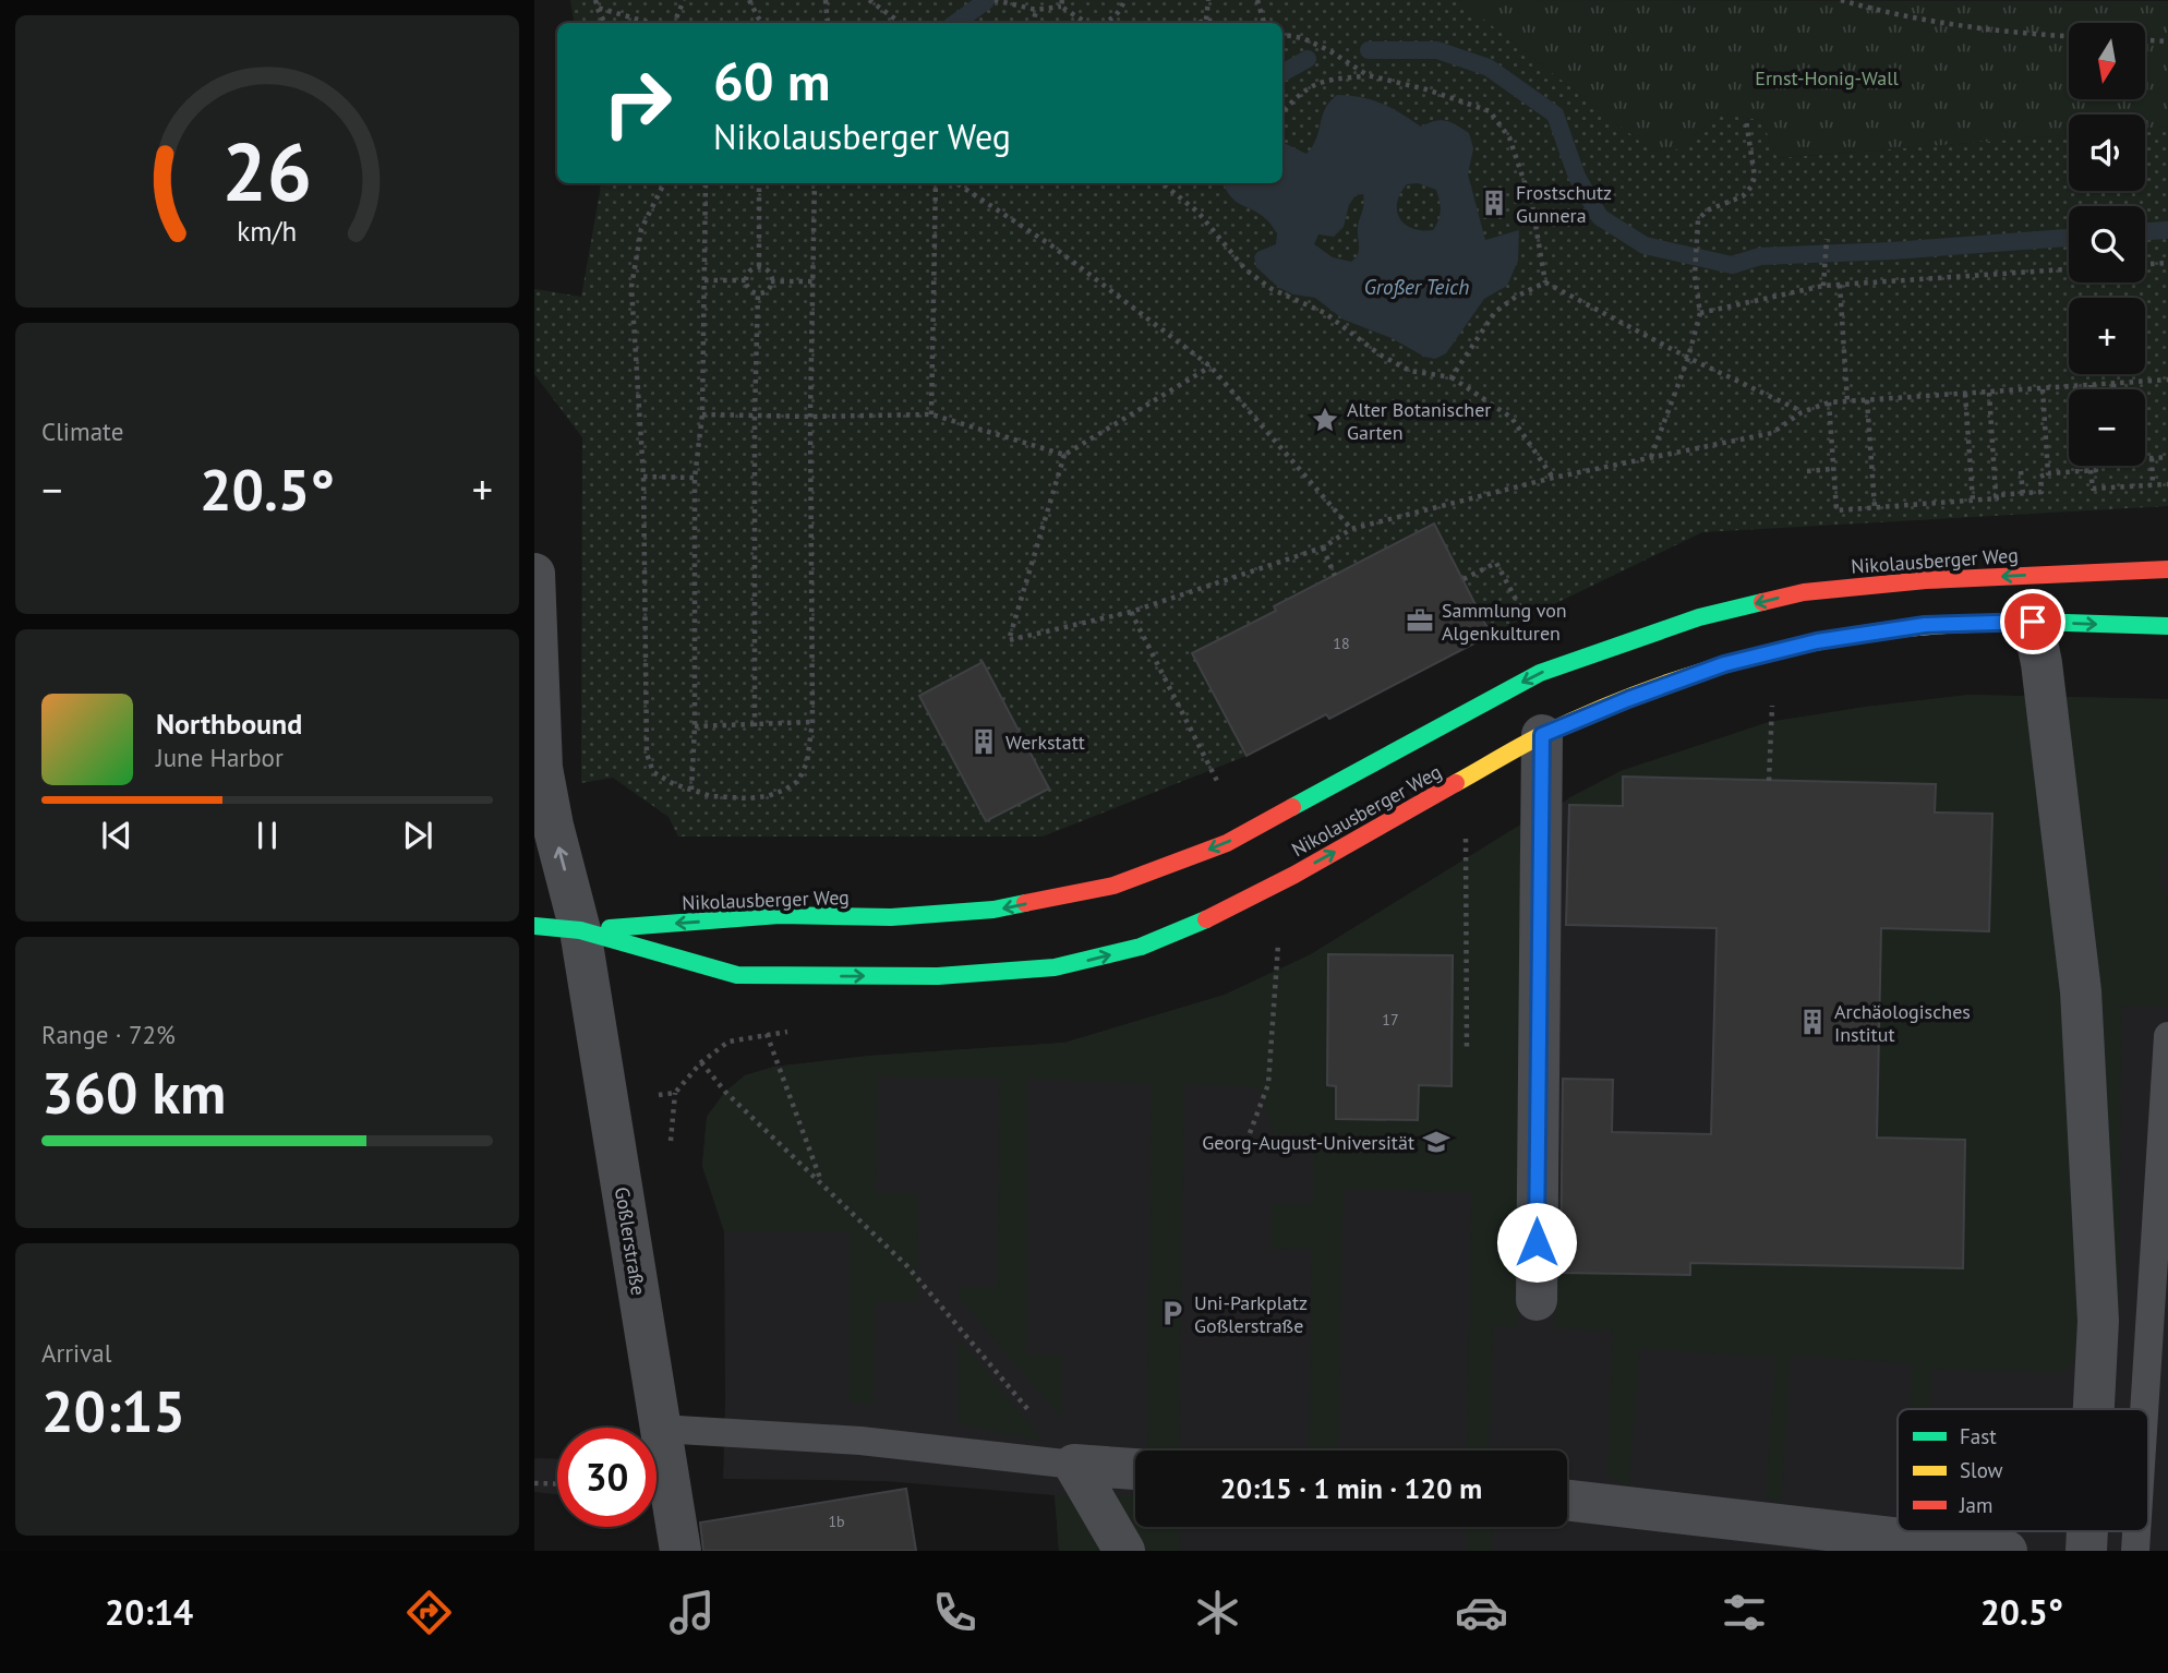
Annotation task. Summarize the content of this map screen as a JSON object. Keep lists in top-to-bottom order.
{
  "streets": {
    "street": ["Nikolausberger Weg", "Goßlerstraße"]
  },
  "crossings": [
    ["Nikolausberger Weg", "Goßlerstraße"]
  ],
  "one_way": ["Goßlerstraße"],
  "water": ["Großer Teich"],
  "parks": ["Ernst-Honig-Wall"],
  "places": {
    "building": ["Frostschutz Gunnera", "Werkstatt", "Archäologisches Institut"],
    "place": ["Alter Botanischer Garten"],
    "office": ["Sammlung von Algenkulturen"],
    "school or university": ["Georg-August-Universität"],
    "parking": ["Uni-Parkplatz Goßlerstraße"]
  },
  "house_numbers": ["18", "17", "1b"],
  "legend": ["Fast", "Slow", "Jam"],
  "north": "bottom",
  "page": {
    "map_buttons": ["+", "−"],
    "turn": ["60 m", "Nikolausberger Weg"],
    "tile": [
      "Climate",
      ["Range · 72%", "360 km"],
      ["Arrival", "20:15"]
    ],
    "heat": ["−", "20.5°", "+"],
    "song": ["Northbound", "June Harbor"],
    "limit": "30",
    "trip": "20:15 · 1 min · 120 m",
    "tabs": ["20:14", "20.5°"],
    "gauge": ["26", "km/h"]
  }
}
